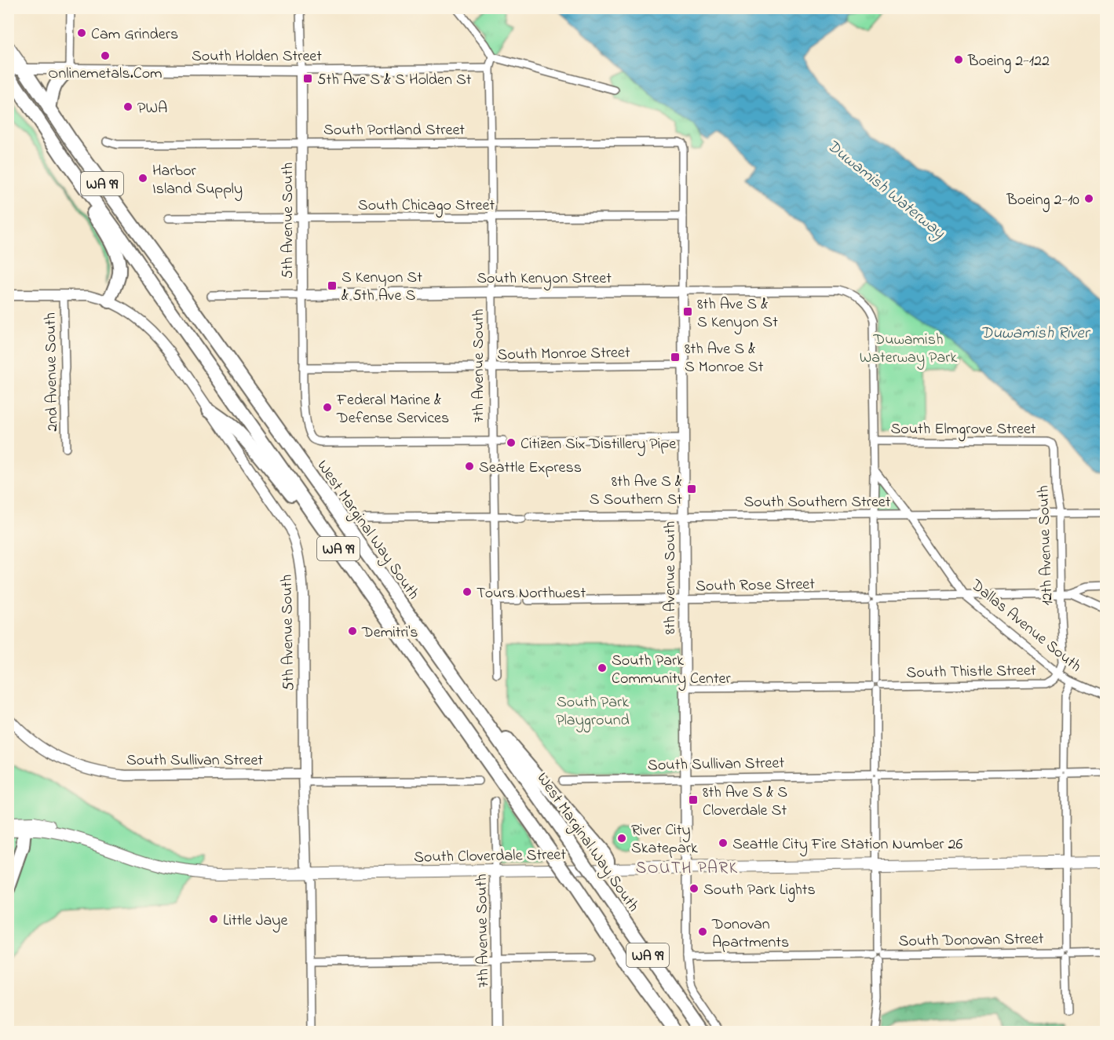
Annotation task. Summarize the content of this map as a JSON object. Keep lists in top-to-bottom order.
{
  "streets": {
    "highway": ["WA 99", "West Marginal Way South"],
    "main road": ["South Cloverdale Street"],
    "street": [
      "South Holden Street",
      "South Portland Street",
      "South Chicago Street",
      "5th Avenue South",
      "South Kenyon Street",
      "South Monroe Street",
      "7th Avenue South",
      "2nd Avenue South",
      "South Elmgrove Street",
      "South Southern Street",
      "12th Avenue South",
      "8th Avenue South",
      "South Rose Street",
      "Dallas Avenue South",
      "South Thistle Street",
      "South Sullivan Street",
      "South Donovan Street"
    ]
  },
  "crossings": [
    ["South Holden Street", "5th Avenue South"],
    ["South Holden Street", "7th Avenue South"],
    ["South Holden Street", "West Marginal Way South"],
    ["South Portland Street", "5th Avenue South"],
    ["South Portland Street", "7th Avenue South"],
    ["South Portland Street", "8th Avenue South"],
    ["South Chicago Street", "5th Avenue South"],
    ["South Chicago Street", "7th Avenue South"],
    ["South Chicago Street", "8th Avenue South"],
    ["5th Avenue South", "South Kenyon Street"],
    ["5th Avenue South", "South Monroe Street"],
    ["5th Avenue South", "7th Avenue South"],
    ["5th Avenue South", "South Sullivan Street"],
    ["5th Avenue South", "South Cloverdale Street"],
    ["South Kenyon Street", "7th Avenue South"],
    ["South Kenyon Street", "South Elmgrove Street"],
    ["South Kenyon Street", "8th Avenue South"],
    ["South Monroe Street", "7th Avenue South"],
    ["South Monroe Street", "8th Avenue South"],
    ["7th Avenue South", "South Southern Street"],
    ["7th Avenue South", "South Cloverdale Street"],
    ["South Elmgrove Street", "12th Avenue South"],
    ["South Southern Street", "12th Avenue South"],
    ["South Southern Street", "8th Avenue South"],
    ["South Southern Street", "Dallas Avenue South"],
    ["12th Avenue South", "South Rose Street"],
    ["12th Avenue South", "Dallas Avenue South"],
    ["12th Avenue South", "South Thistle Street"],
    ["8th Avenue South", "South Rose Street"],
    ["8th Avenue South", "South Thistle Street"],
    ["8th Avenue South", "South Sullivan Street"],
    ["8th Avenue South", "South Cloverdale Street"],
    ["8th Avenue South", "South Donovan Street"],
    ["South Rose Street", "Dallas Avenue South"],
    ["Dallas Avenue South", "South Thistle Street"]
  ],
  "districts": ["SOUTH PARK"],
  "water": ["Duwamish Waterway", "Duwamish River"],
  "parks": ["Duwamish Waterway Park", "South Park Playground"],
  "places": {
    "other": [
      "Cam Grinders",
      "Onlinemetals.Com",
      "Boeing 2-122",
      "PWA",
      "Harbor Island Supply",
      "Boeing 2-10",
      "Federal Marine & Defense Services",
      "Citizen Six Distillery Pipe",
      "Seattle Express",
      "Tours Northwest",
      "Demitri's",
      "South Park Community Center",
      "River City Skatepark",
      "Seattle City Fire Station Number 26",
      "South Park Lights",
      "Little Jaye",
      "Donovan Apartments"
    ],
    "transit": [
      "5th Ave S & S Holden St",
      "S Kenyon St & 5th Ave S",
      "8th Ave S & S Kenyon St",
      "8th Ave S & S Monroe St",
      "8th Ave S & S Southern St",
      "8th Ave S & S Cloverdale St"
    ]
  }
}
